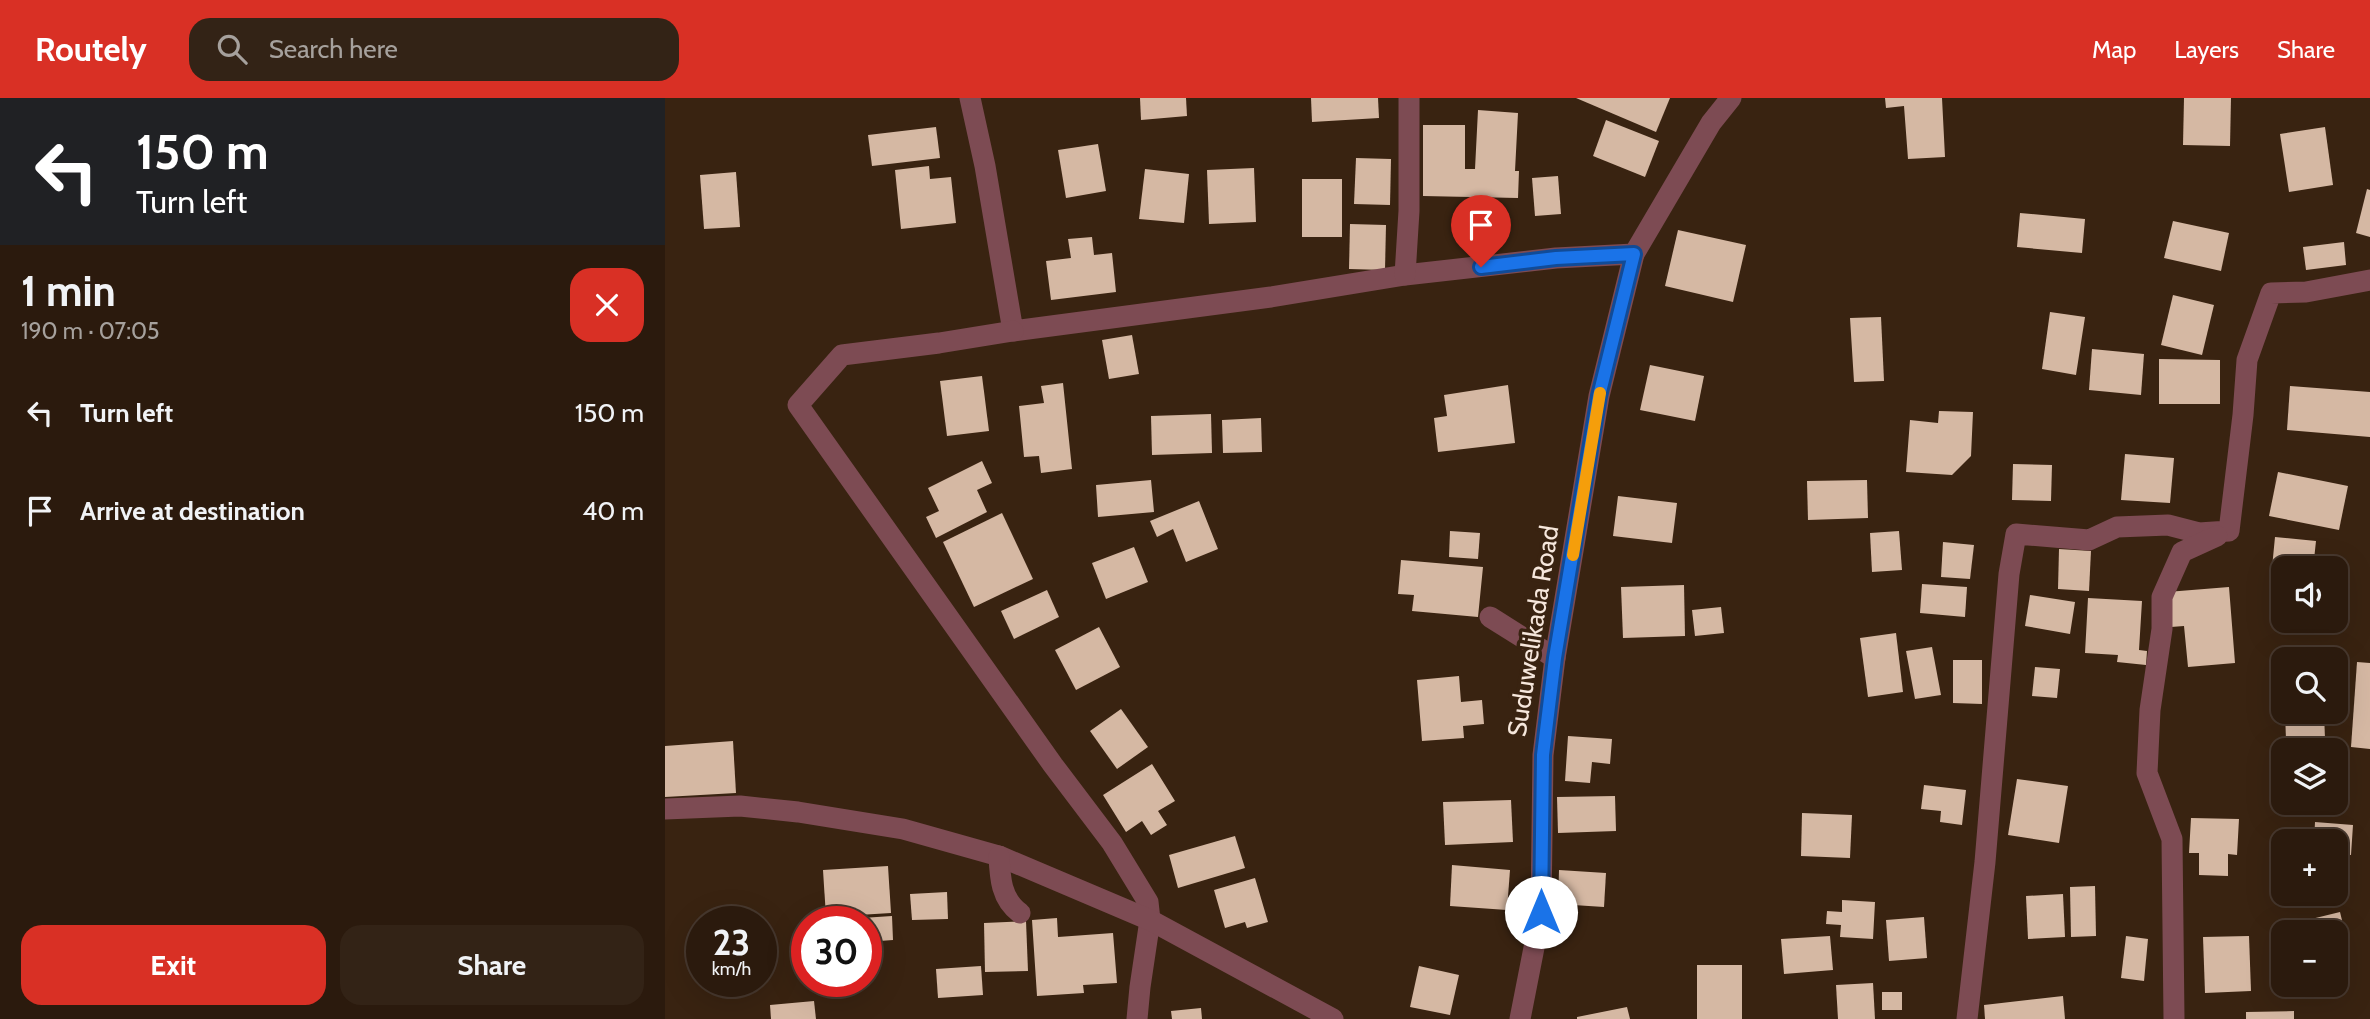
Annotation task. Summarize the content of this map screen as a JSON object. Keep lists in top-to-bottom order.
{
  "streets": {
    "street": ["Suduwelikada Road"]
  },
  "page": {
    "header": "Routely",
    "search": "Search here",
    "nav": ["Map", "Layers", "Share"],
    "turn": ["150 m", "Turn left"],
    "heading": ["1 min", "190 m · 07:05"],
    "list": [
      {
        "name": "Turn left",
        "value": "150 m"
      },
      {
        "name": "Arrive at destination",
        "value": "40 m"
      }
    ],
    "map_buttons": ["+", "−"],
    "speed": "23 km/h",
    "limit": "30",
    "buttons": ["Exit", "Share"]
  }
}
